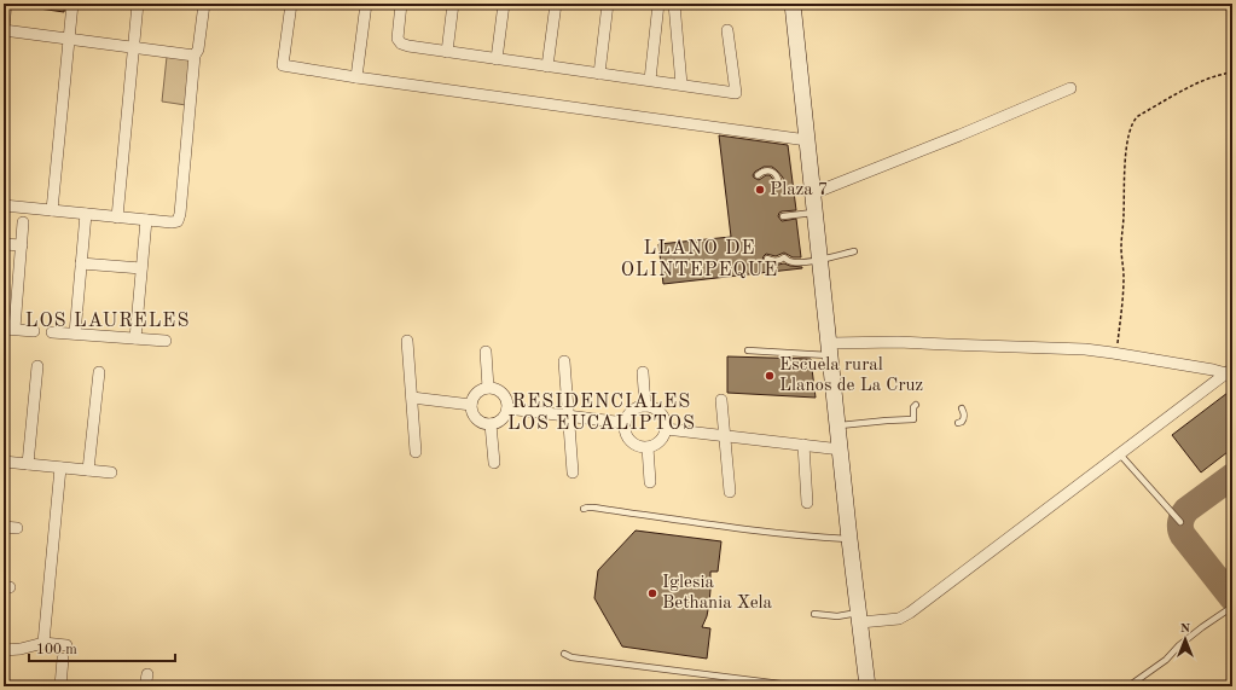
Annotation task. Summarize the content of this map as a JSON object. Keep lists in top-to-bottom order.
{
  "districts": ["LLANO DE OLINTEPEQUE", "LOS LAURELES", "RESIDENCIALES LOS EUCALIPTOS"],
  "places": ["Plaza 7", "Escuela rural Llanos de La Cruz", "Iglesia Bethania Xela"],
  "scale_bar": "100 m",
  "north": "top"
}
